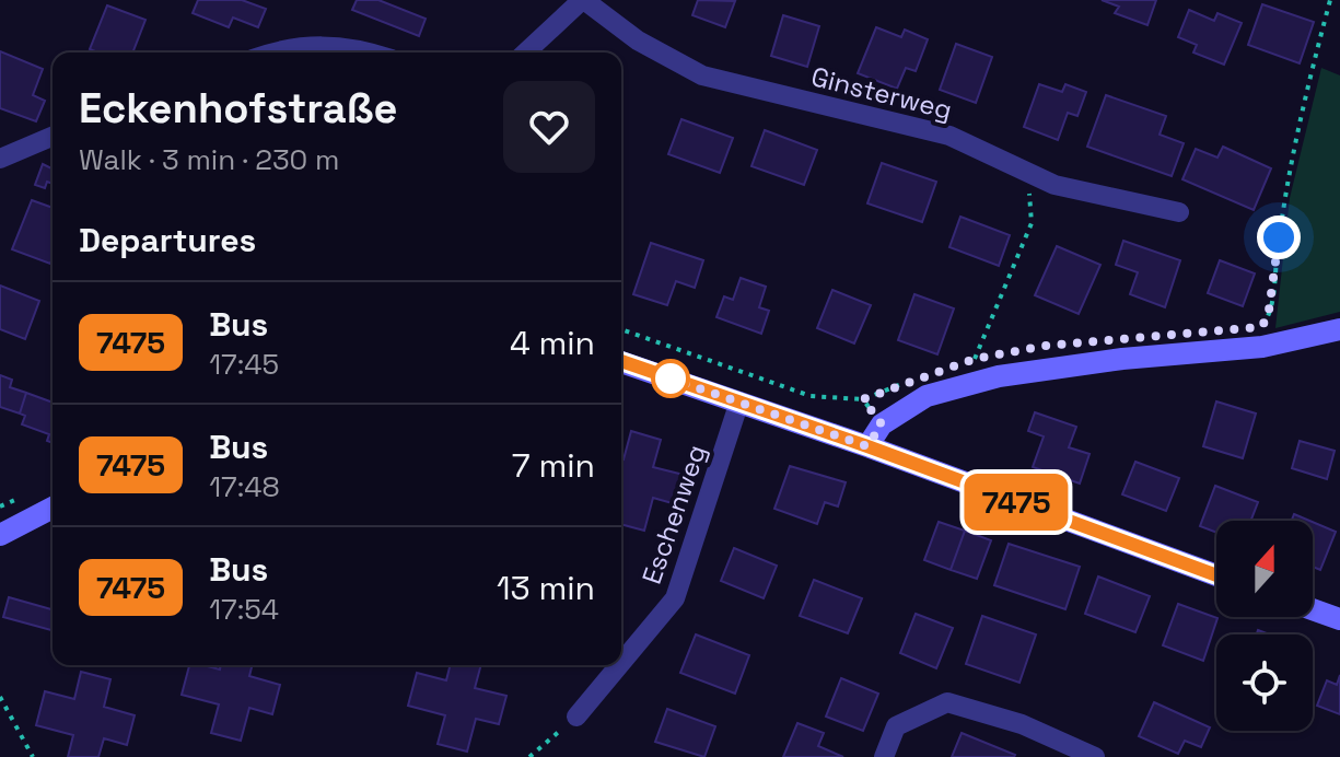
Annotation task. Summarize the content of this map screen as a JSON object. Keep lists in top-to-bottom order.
{
  "streets": {
    "street": ["Ginsterweg", "Eschenweg"]
  },
  "lines": ["bus line 7475"],
  "north": "top",
  "page": {
    "on_map": "7475",
    "heading": [
      ["Eckenhofstraße", "Walk · 3 min · 230 m"],
      "Departures"
    ],
    "list": [
      {
        "mark": "7475",
        "name": "Bus",
        "note": "17:45",
        "value": "4 min"
      },
      {
        "mark": "7475",
        "name": "Bus",
        "note": "17:48",
        "value": "7 min"
      },
      {
        "mark": "7475",
        "name": "Bus",
        "note": "17:54",
        "value": "13 min"
      }
    ]
  }
}
